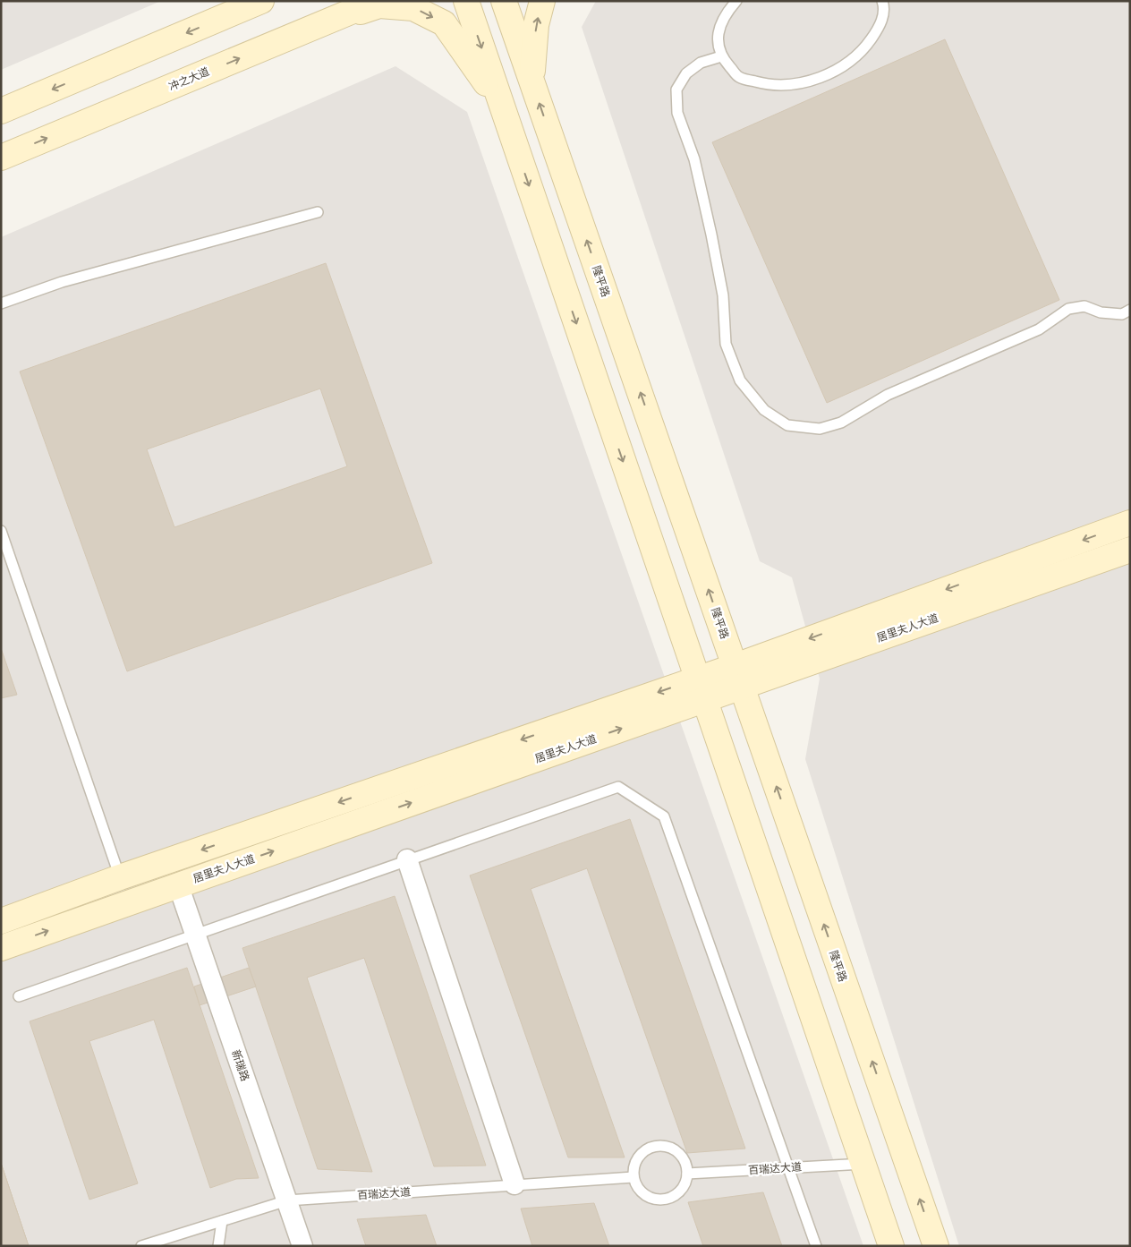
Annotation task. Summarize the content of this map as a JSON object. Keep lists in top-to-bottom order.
{
  "streets": {
    "main road": ["冲之大道", "隆平路", "居里夫人大道"],
    "street": ["新瑞路"],
    "lane": ["百瑞达大道"]
  },
  "crossings": [
    ["隆平路", "居里夫人大道"],
    ["居里夫人大道", "新瑞路"],
    ["新瑞路", "百瑞达大道"]
  ]
}
